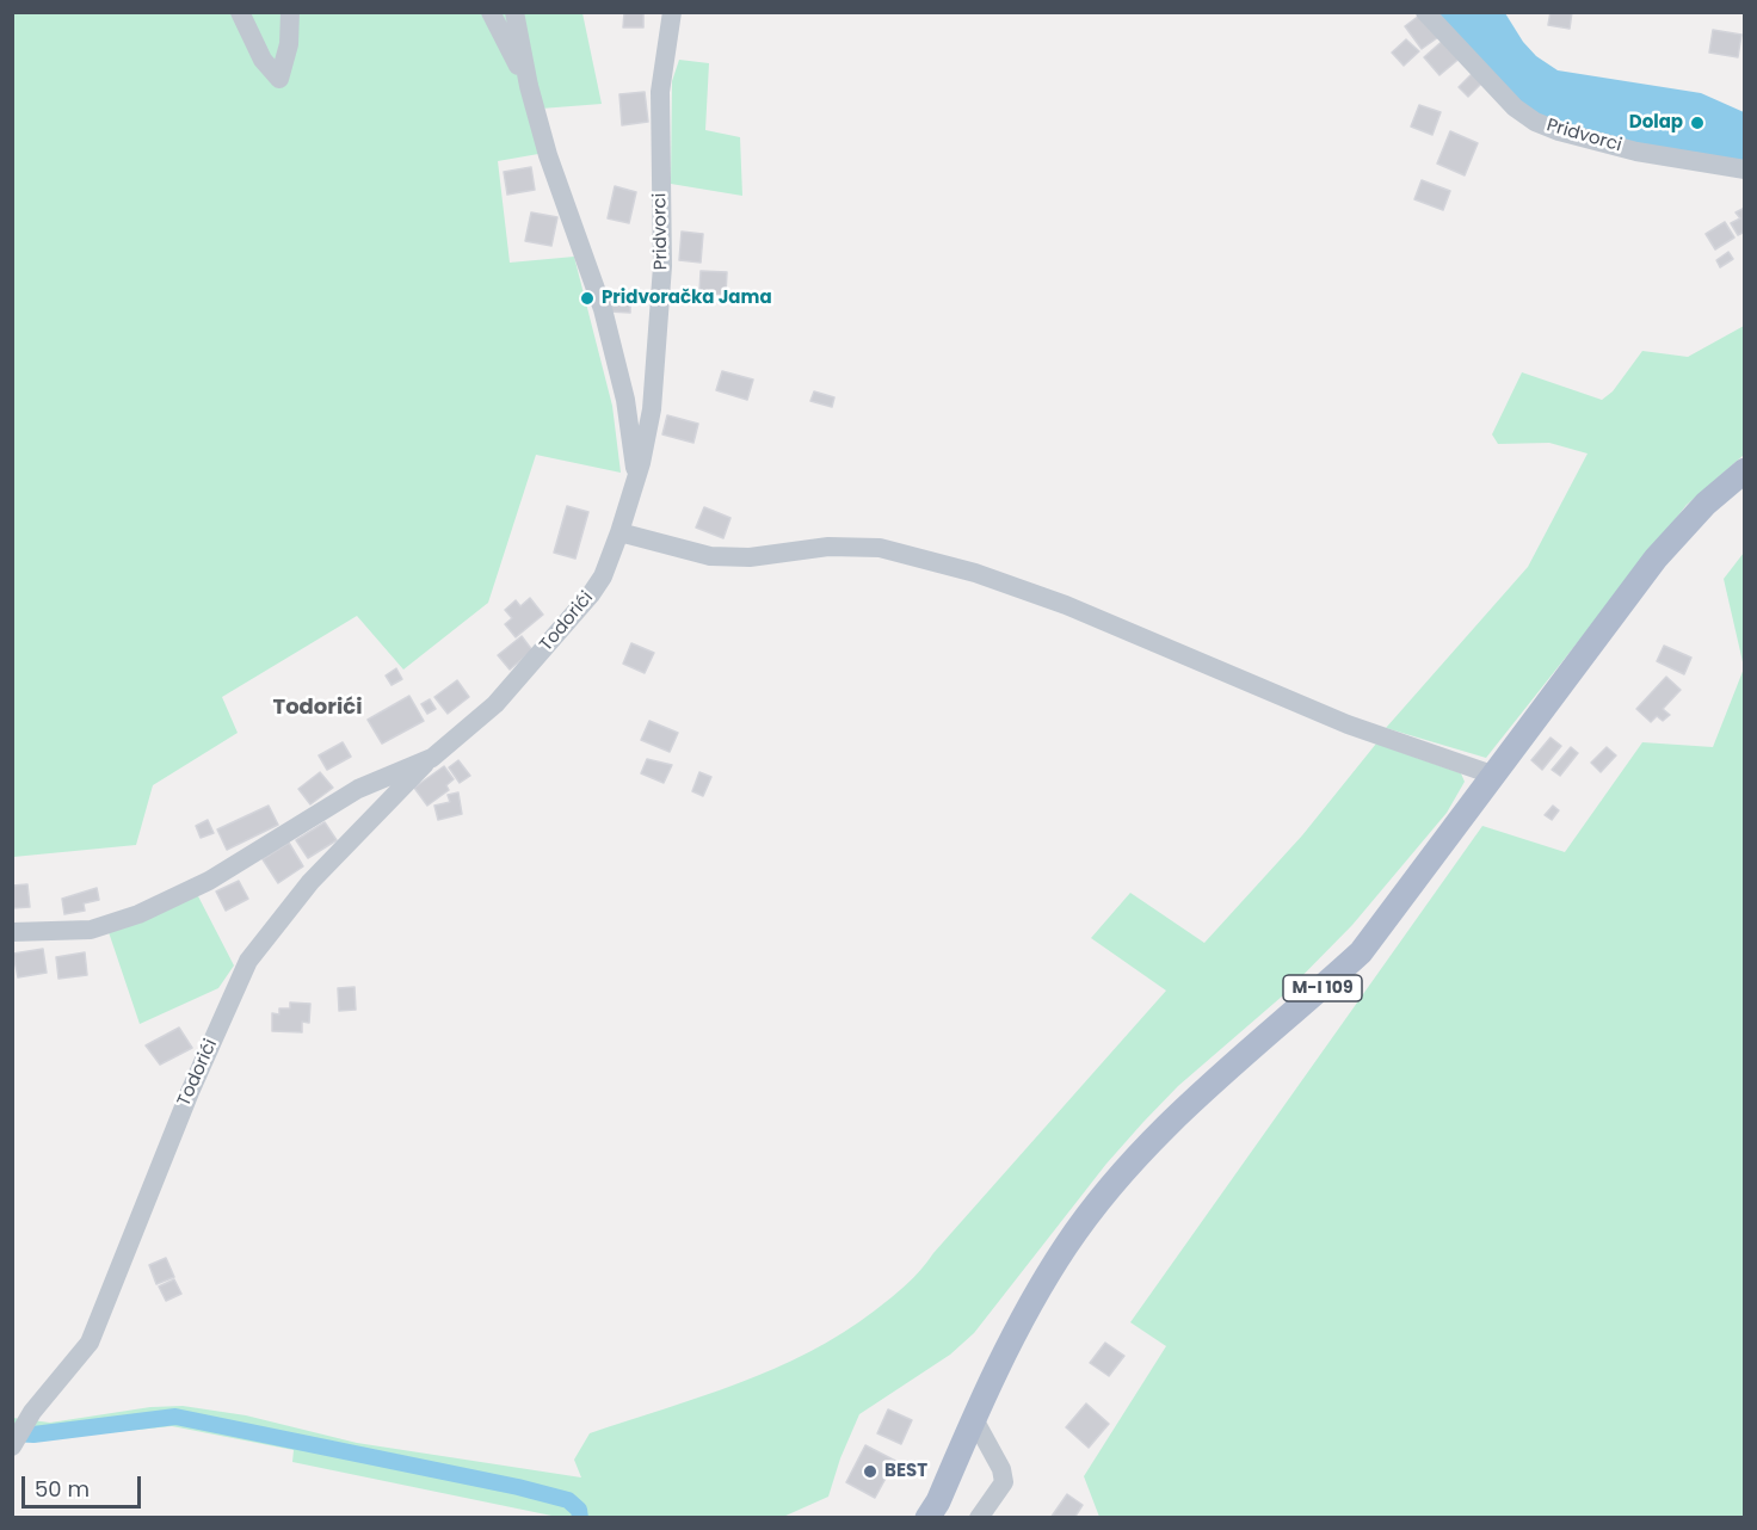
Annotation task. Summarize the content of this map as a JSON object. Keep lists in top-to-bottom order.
{
  "streets": {
    "main road": ["M-I 109"],
    "street": ["Pridvorci", "Todorići"]
  },
  "crossings": [
    ["Pridvorci", "Todorići"]
  ],
  "districts": ["Todorići"],
  "places": ["Dolap", "Pridvoračka Jama", "BEST"],
  "scale_bar": "50 m"
}
